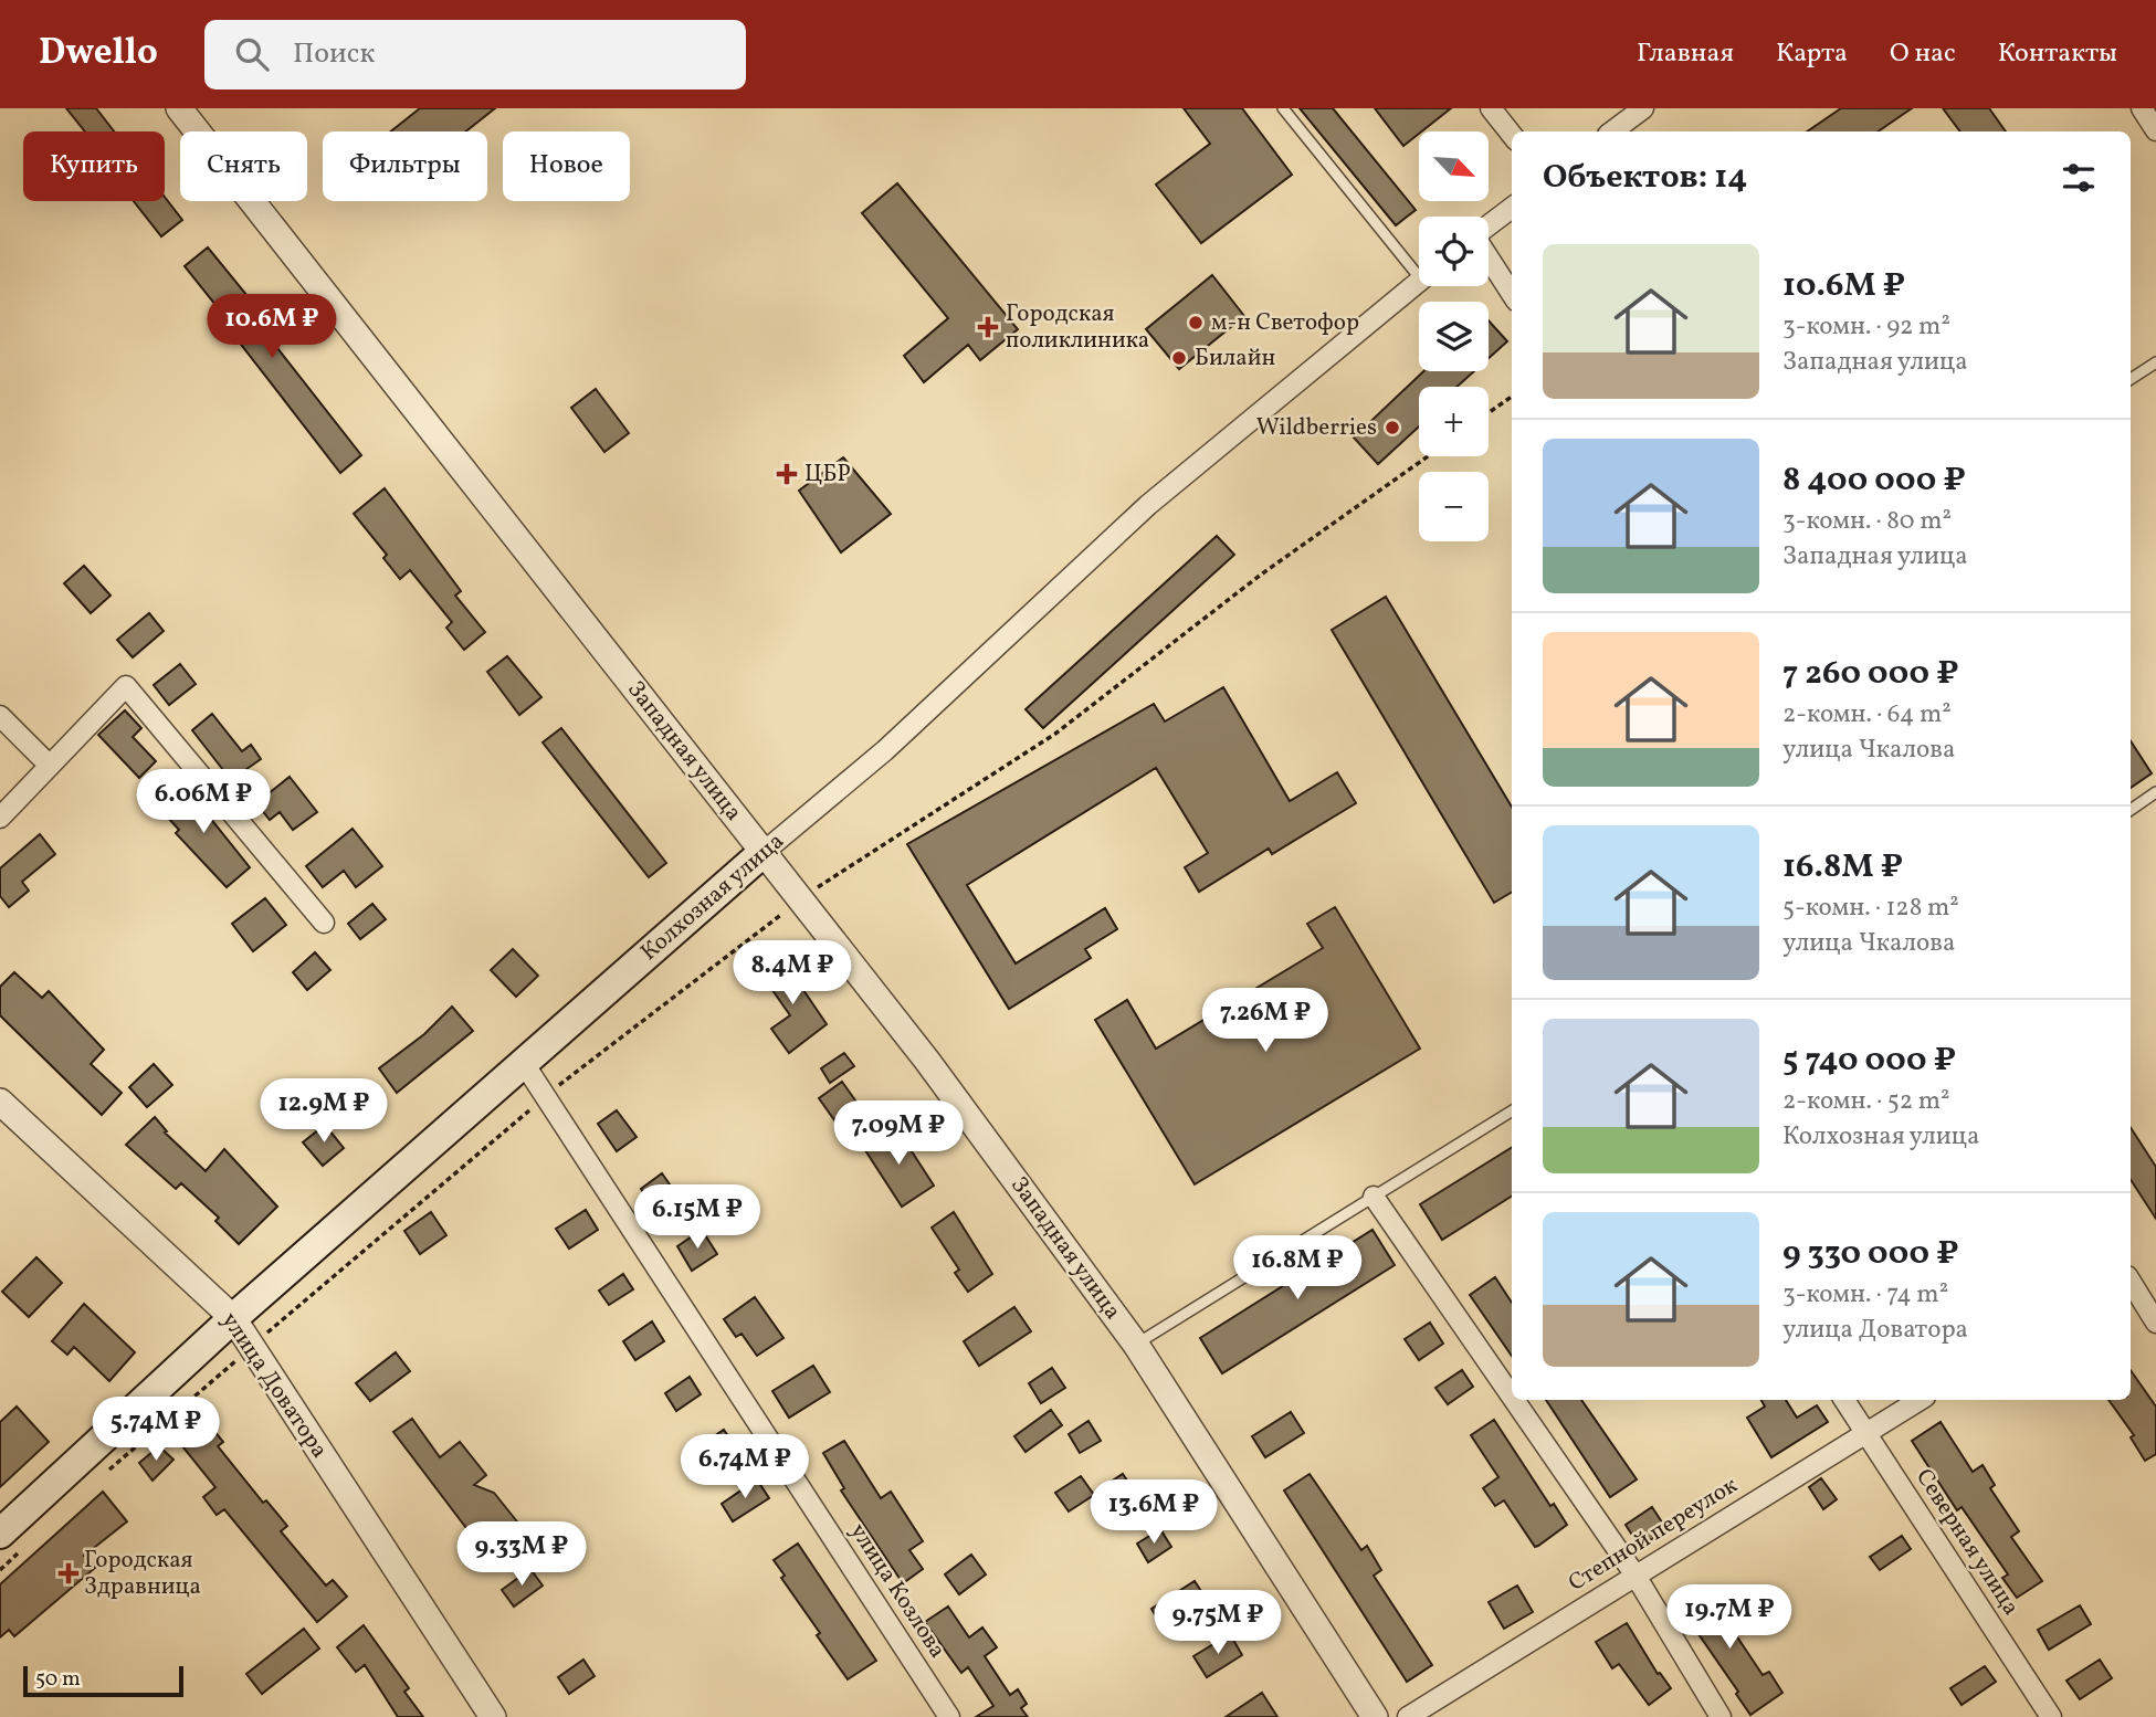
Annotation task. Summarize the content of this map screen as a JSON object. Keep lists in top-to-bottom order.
{
  "streets": {
    "main road": ["Колхозная улица"],
    "street": [
      "Западная улица",
      "улица Доватора",
      "Степной переулок",
      "Северная улица",
      "улица Козлова"
    ]
  },
  "crossings": [
    ["Западная улица", "Колхозная улица"],
    ["Колхозная улица", "улица Доватора"],
    ["Колхозная улица", "улица Козлова"],
    ["Степной переулок", "Северная улица"]
  ],
  "places": {
    "other": ["м-н Светофор", "Билайн", "Wildberries"],
    "health": ["Городская поликлиника", "ЦБР", "Городская Здравница"]
  },
  "scale_bar": "50 m",
  "north": "bottom right",
  "page": {
    "header": "Dwello",
    "search": "Поиск",
    "nav": [
      "Главная",
      "Карта",
      "О нас",
      "Контакты"
    ],
    "map_buttons": ["+", "−"],
    "chip": [
      "Купить",
      "Снять",
      "Фильтры",
      "Новое"
    ],
    "heading": "Объектов: 14",
    "list": [
      {
        "name": "10.6M ₽",
        "note": "3-комн. · 92 m² · Западная улица"
      },
      {
        "name": "8 400 000 ₽",
        "note": "3-комн. · 80 m² · Западная улица"
      },
      {
        "name": "7 260 000 ₽",
        "note": "2-комн. · 64 m² · улица Чкалова"
      },
      {
        "name": "16.8M ₽",
        "note": "5-комн. · 128 m² · улица Чкалова"
      },
      {
        "name": "5 740 000 ₽",
        "note": "2-комн. · 52 m² · Колхозная улица"
      },
      {
        "name": "9 330 000 ₽",
        "note": "3-комн. · 74 m² · улица Доватора"
      }
    ],
    "price": [
      "10.6M ₽",
      "6.06M ₽",
      "8.4M ₽",
      "7.26M ₽",
      "12.9M ₽",
      "7.09M ₽",
      "6.15M ₽",
      "16.8M ₽",
      "5.74M ₽",
      "6.74M ₽",
      "13.6M ₽",
      "9.33M ₽",
      "19.7M ₽",
      "9.75M ₽"
    ],
    "scale": "50 m"
  }
}
